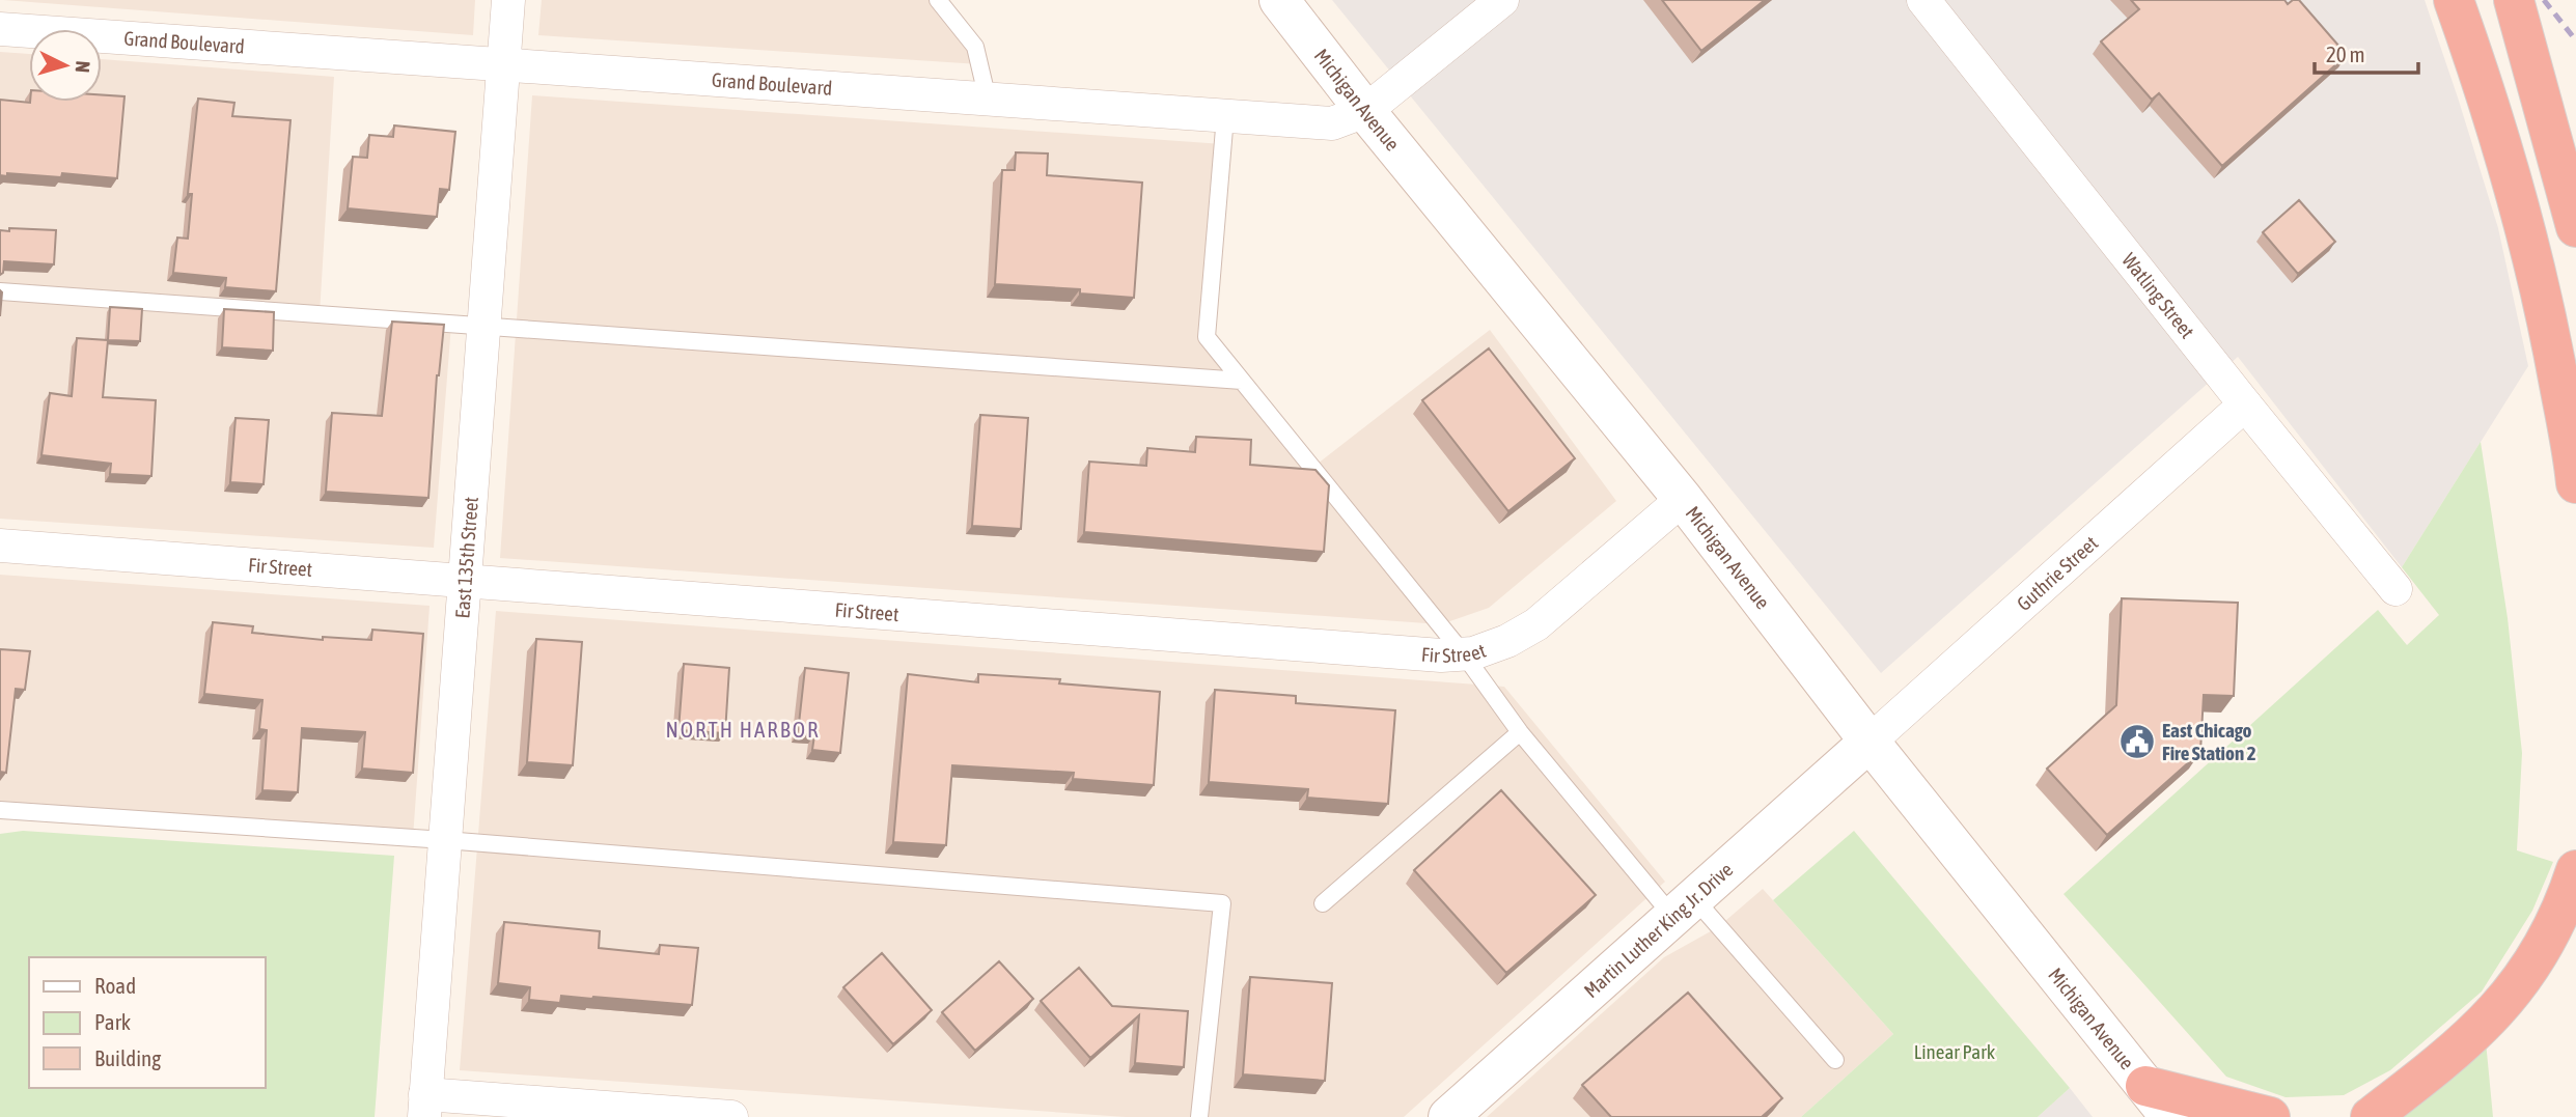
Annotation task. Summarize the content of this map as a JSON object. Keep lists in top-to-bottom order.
{
  "streets": {
    "main road": ["Michigan Avenue", "Martin Luther King Jr. Drive"],
    "street": [
      "Grand Boulevard",
      "Watling Street",
      "East 135th Street",
      "Fir Street",
      "Guthrie Street"
    ]
  },
  "crossings": [
    ["Grand Boulevard", "Michigan Avenue"],
    ["Grand Boulevard", "East 135th Street"],
    ["Michigan Avenue", "Fir Street"],
    ["Michigan Avenue", "Guthrie Street"],
    ["Michigan Avenue", "Martin Luther King Jr. Drive"],
    ["Watling Street", "Guthrie Street"],
    ["East 135th Street", "Fir Street"],
    ["Guthrie Street", "Martin Luther King Jr. Drive"]
  ],
  "districts": ["NORTH HARBOR"],
  "parks": ["Linear Park"],
  "places": {
    "public building": ["East Chicago Fire Station 2"]
  },
  "legend": ["Road", "Park", "Building"],
  "scale_bar": "20 m",
  "north": "right"
}
